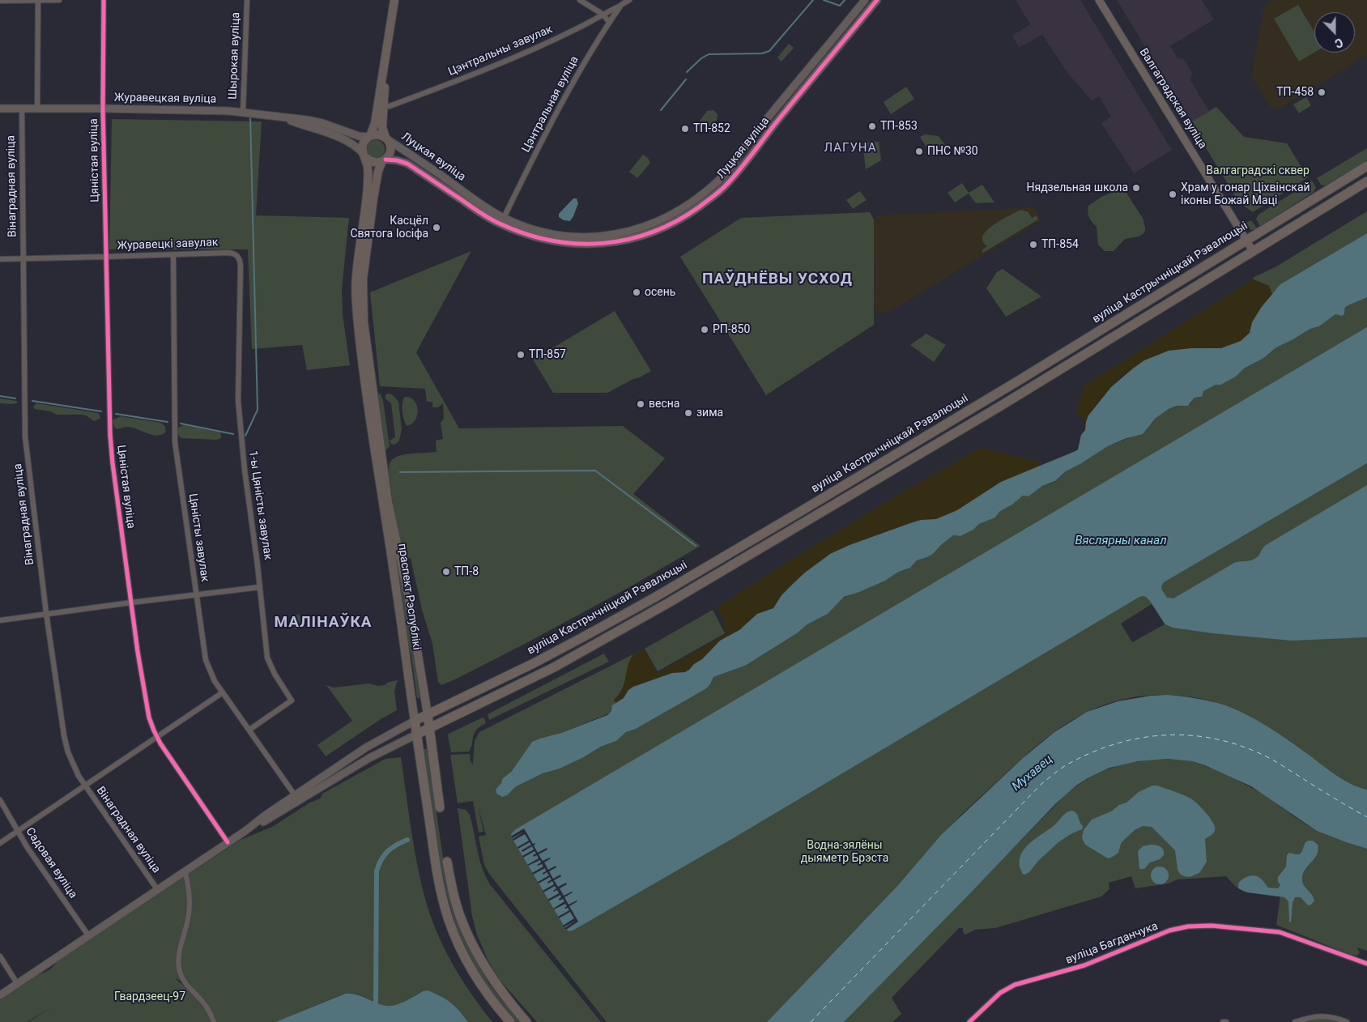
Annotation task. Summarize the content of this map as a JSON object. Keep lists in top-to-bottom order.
{
  "streets": {
    "highway": ["вуліца Кастрычніцкай Рэвалюцыі", "праспект Рэспублікі"],
    "main road": ["Валгаградская вуліца"],
    "street": [
      "Цэнтральны завулак",
      "Шырокая вуліца",
      "Журавецкая вуліца",
      "Цэнтральная вуліца",
      "Луцкая вуліца",
      "Цяністая вуліца",
      "Вінаградная вуліца",
      "Журавецкі завулак",
      "1-ы Цяністы завулак",
      "Цяністы завулак",
      "Садовая вуліца",
      "вуліца Багданчука"
    ]
  },
  "crossings": [
    ["Цэнтральны завулак", "Цэнтральная вуліца"],
    ["Цэнтральны завулак", "праспект Рэспублікі"],
    ["Шырокая вуліца", "Журавецкая вуліца"],
    ["Журавецкая вуліца", "Луцкая вуліца"],
    ["Журавецкая вуліца", "Цяністая вуліца"],
    ["Журавецкая вуліца", "Вінаградная вуліца"],
    ["Журавецкая вуліца", "праспект Рэспублікі"],
    ["Валгаградская вуліца", "вуліца Кастрычніцкай Рэвалюцыі"],
    ["Цэнтральная вуліца", "Луцкая вуліца"],
    ["Луцкая вуліца", "праспект Рэспублікі"],
    ["Цяністая вуліца", "Журавецкі завулак"],
    ["Вінаградная вуліца", "Журавецкі завулак"],
    ["Журавецкі завулак", "1-ы Цяністы завулак"],
    ["Журавецкі завулак", "Цяністы завулак"],
    ["вуліца Кастрычніцкай Рэвалюцыі", "праспект Рэспублікі"],
    ["1-ы Цяністы завулак", "Цяністы завулак"]
  ],
  "districts": ["ЛАГУНА", "ПАЎДНЁВЫ УСХОД", "МАЛІНАЎКА"],
  "water": ["Вяслярны канал", "Мухавец"],
  "parks": ["Валгаградскі сквер", "Водна-зялёны дыяметр Брэста", "Гвардзеец-97"],
  "places": [
    "ТП-458",
    "ТП-853",
    "ТП-852",
    "ПНС №30",
    "Нядзельная школа",
    "Храм у гонар Ціхвінскай іконы Божай Маці",
    "Касцёл Святога Іосіфа",
    "ТП-854",
    "осень",
    "РП-850",
    "ТП-857",
    "весна",
    "зима",
    "ТП-8"
  ],
  "north": "bottom"
}
